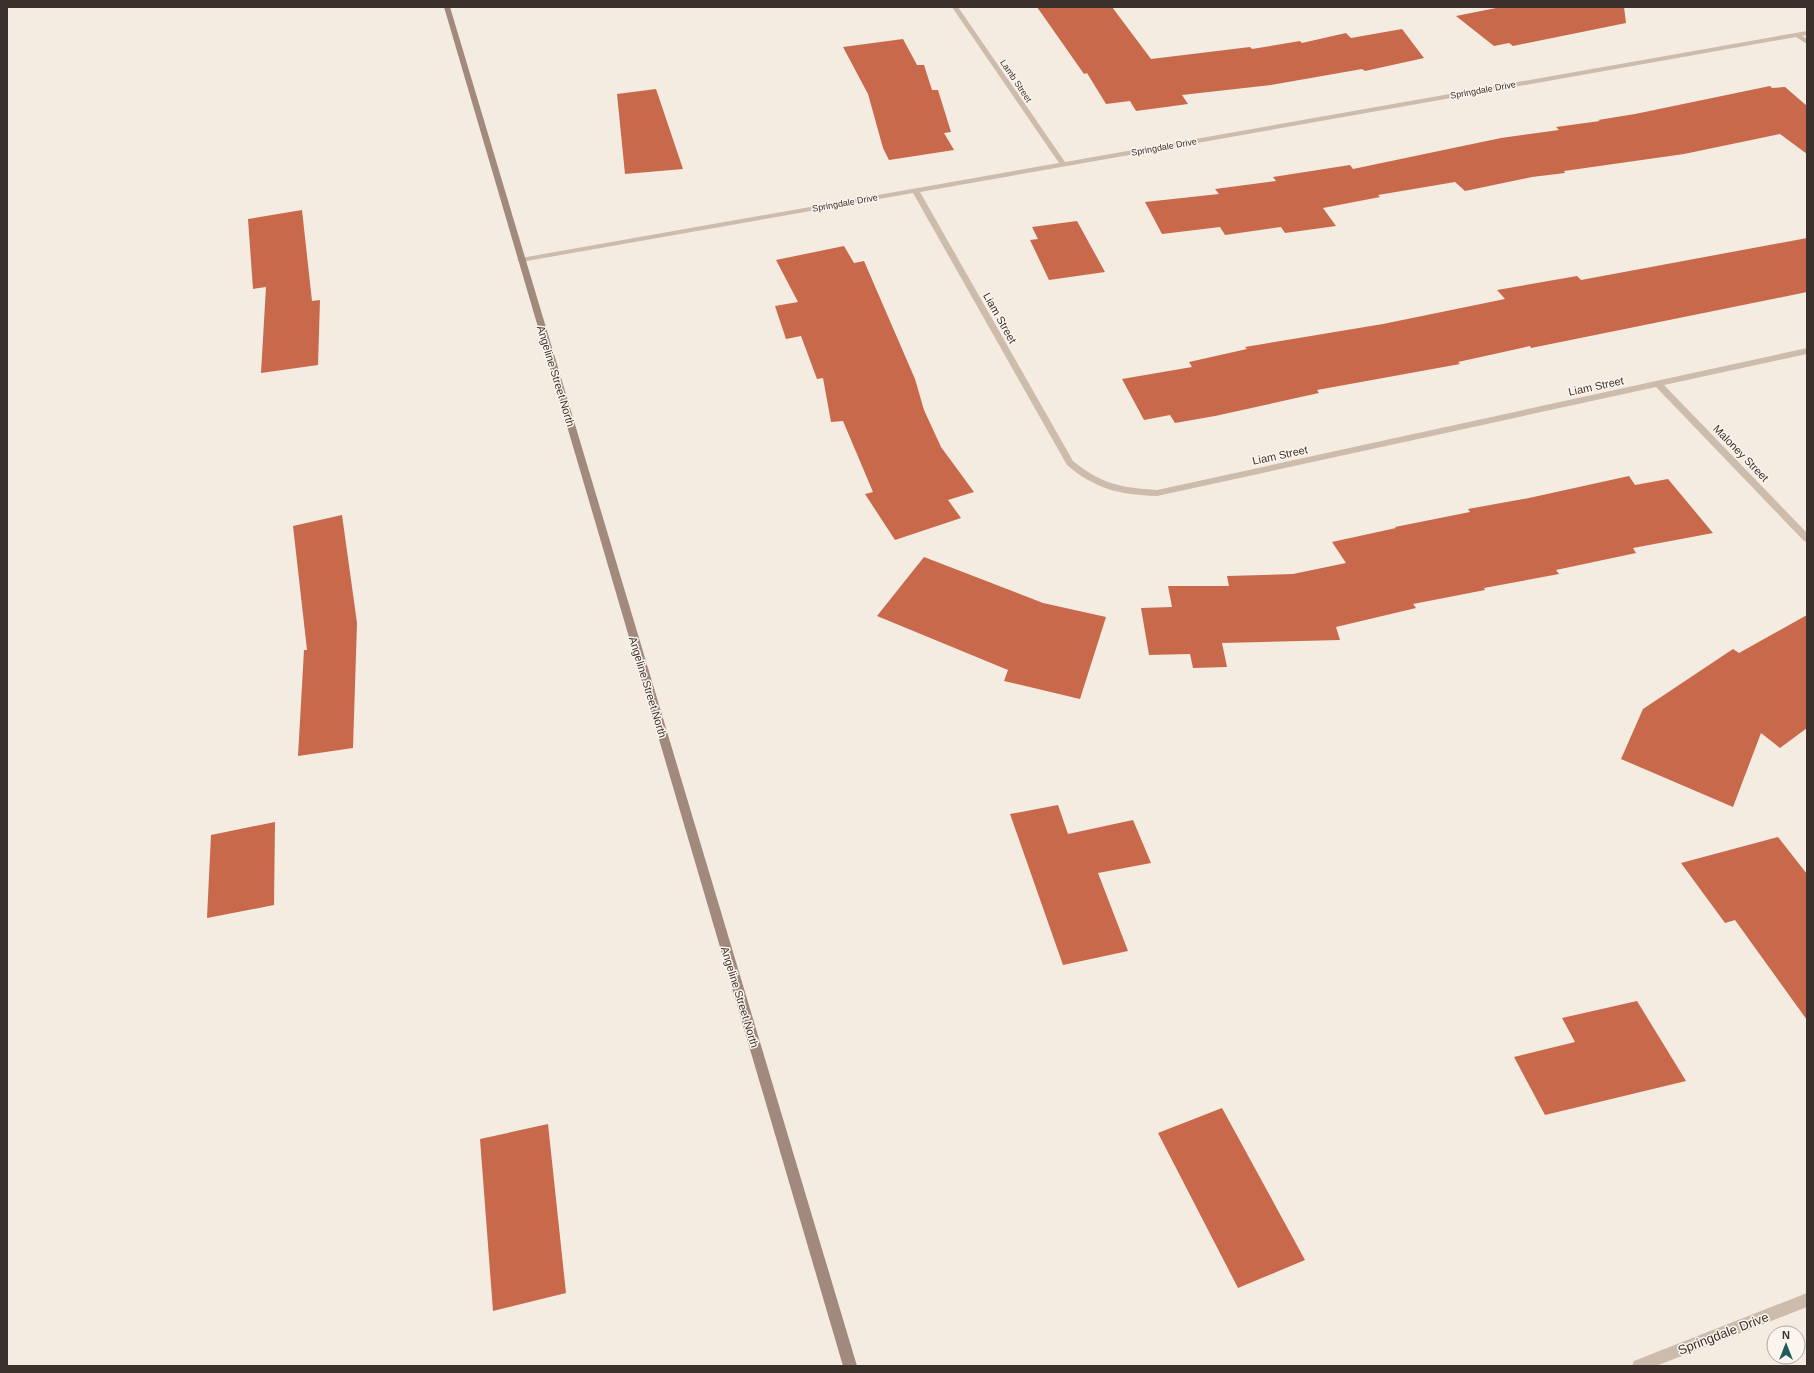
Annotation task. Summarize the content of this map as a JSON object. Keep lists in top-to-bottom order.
{
  "streets": {
    "main road": ["Angeline Street North"],
    "street": [
      "Lamb Street",
      "Springdale Drive",
      "Liam Street",
      "Maloney Street"
    ]
  },
  "crossings": [
    ["Lamb Street", "Springdale Drive"],
    ["Springdale Drive", "Liam Street"],
    ["Springdale Drive", "Angeline Street North"],
    ["Liam Street", "Maloney Street"]
  ],
  "north": "top"
}
